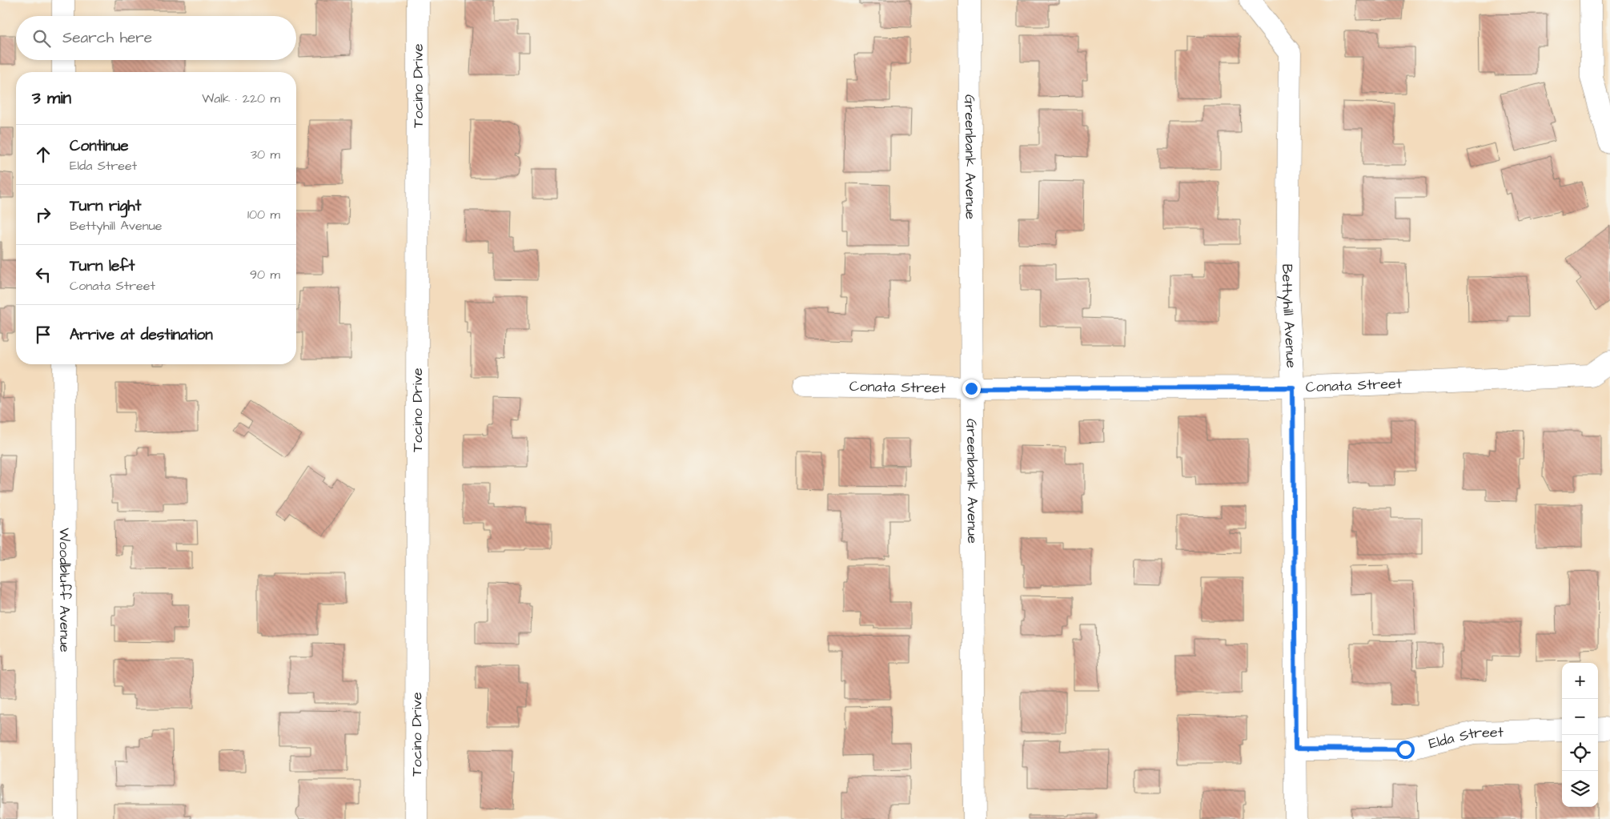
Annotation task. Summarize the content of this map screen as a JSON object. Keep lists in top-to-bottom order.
{
  "streets": {
    "street": [
      "Tocino Drive",
      "Greenbank Avenue",
      "Bettyhill Avenue",
      "Conata Street",
      "Woodbluff Avenue",
      "Elda Street"
    ]
  },
  "crossings": [
    ["Greenbank Avenue", "Conata Street"],
    ["Bettyhill Avenue", "Conata Street"],
    ["Bettyhill Avenue", "Elda Street"]
  ],
  "page": {
    "search": "Search here",
    "heading": ["3 min", "Walk · 220 m"],
    "list": [
      ["Continue", "Elda Street", "30 m"],
      ["Turn right", "Bettyhill Avenue", "100 m"],
      ["Turn left", "Conata Street", "90 m"],
      "Arrive at destination"
    ],
    "map_buttons": ["+", "−"]
  }
}
